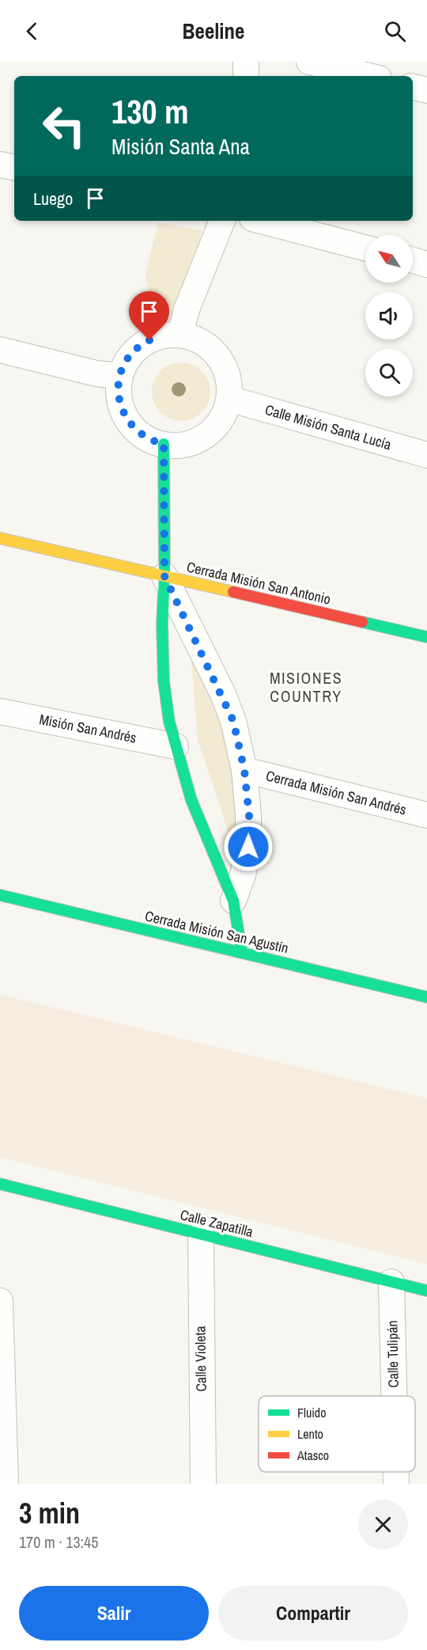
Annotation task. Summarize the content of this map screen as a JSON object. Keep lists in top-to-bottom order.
{
  "streets": {
    "street": [
      "Calle Misión Santa Lucía",
      "Cerrada Misión San Antonio",
      "Misión San Andrés",
      "Cerrada Misión San Andrés",
      "Cerrada Misión San Agustín",
      "Calle Zapatilla",
      "Calle Tulipán",
      "Calle Violeta"
    ]
  },
  "crossings": [
    ["Calle Zapatilla", "Calle Tulipán"],
    ["Calle Zapatilla", "Calle Violeta"]
  ],
  "districts": ["MISIONES COUNTRY"],
  "legend": ["Fluido", "Lento", "Atasco"],
  "north": "top left",
  "page": {
    "header": "Beeline",
    "turn": ["130 m", "Misión Santa Ana"],
    "then": "Luego",
    "heading": ["3 min", "170 m · 13:45"],
    "buttons": ["Salir", "Compartir"]
  }
}
